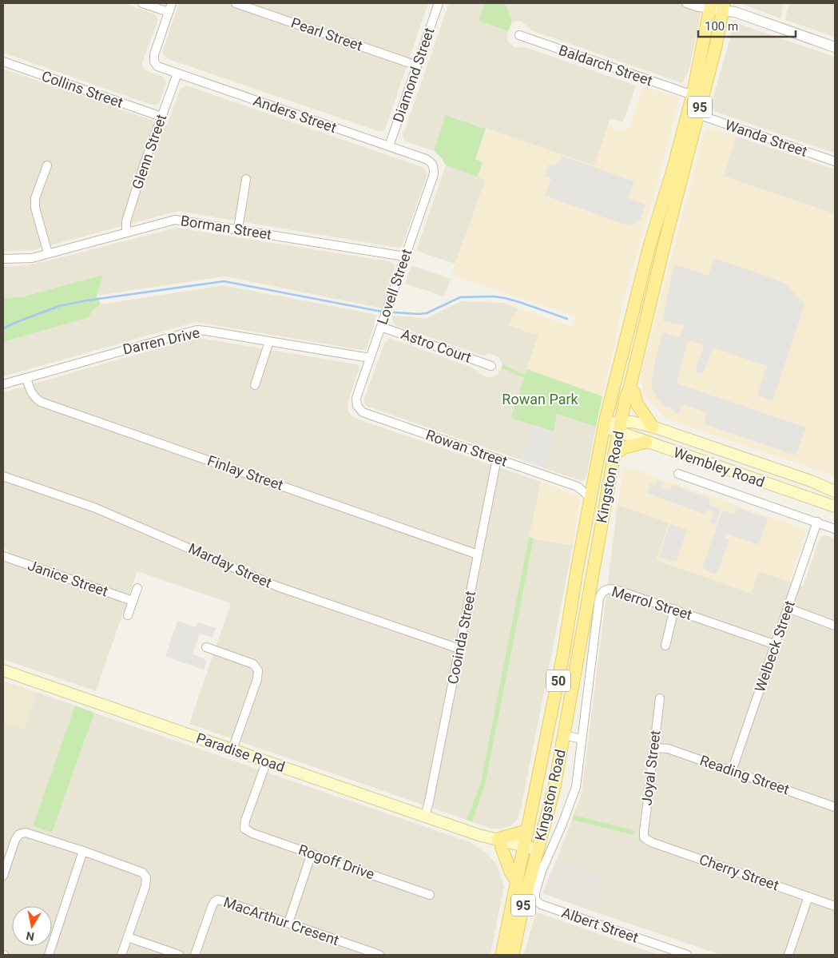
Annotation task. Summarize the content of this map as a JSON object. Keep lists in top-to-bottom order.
{
  "streets": {
    "main road": [
      "95",
      "Wembley Road",
      "Kingston Road",
      "50",
      "Paradise Road"
    ],
    "street": [
      "Pearl Street",
      "Baldarch Street",
      "Diamond Street",
      "Collins Street",
      "Anders Street",
      "Wanda Street",
      "Glenn Street",
      "Borman Street",
      "Lovell Street",
      "Darren Drive",
      "Astro Court",
      "Rowan Street",
      "Finlay Street",
      "Marday Street",
      "Janice Street",
      "Merrol Street",
      "Cooinda Street",
      "Welbeck Street",
      "Joyal Street",
      "Reading Street",
      "Rogoff Drive",
      "Cherry Street",
      "MacArthur Cresent",
      "Albert Street"
    ]
  },
  "crossings": [
    ["Pearl Street", "Diamond Street"],
    ["Baldarch Street", "Kingston Road"],
    ["Diamond Street", "Anders Street"],
    ["Collins Street", "Glenn Street"],
    ["Anders Street", "Glenn Street"],
    ["Anders Street", "Lovell Street"],
    ["Wanda Street", "Kingston Road"],
    ["Glenn Street", "Borman Street"],
    ["Borman Street", "Lovell Street"],
    ["Lovell Street", "Darren Drive"],
    ["Lovell Street", "Astro Court"],
    ["Lovell Street", "Rowan Street"],
    ["Darren Drive", "Finlay Street"],
    ["Rowan Street", "Kingston Road"],
    ["Rowan Street", "Cooinda Street"],
    ["Wembley Road", "Kingston Road"],
    ["Wembley Road", "Welbeck Street"],
    ["Finlay Street", "Cooinda Street"],
    ["Kingston Road", "Paradise Road"],
    ["Marday Street", "Cooinda Street"],
    ["Merrol Street", "Welbeck Street"],
    ["Merrol Street", "Albert Street"],
    ["Cooinda Street", "Paradise Road"],
    ["Welbeck Street", "Reading Street"],
    ["Paradise Road", "Rogoff Drive"],
    ["Joyal Street", "Reading Street"],
    ["Joyal Street", "Cherry Street"]
  ],
  "parks": ["Rowan Park"],
  "scale_bar": "100 m",
  "north": "bottom"
}
